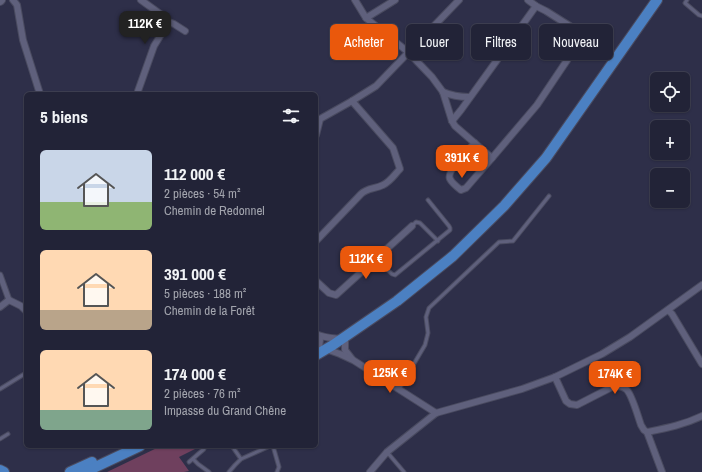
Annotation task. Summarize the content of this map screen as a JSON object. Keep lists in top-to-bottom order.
{
  "page": {
    "price": [
      "112K €",
      "391K €",
      "112K €",
      "125K €",
      "174K €"
    ],
    "chip": [
      "Acheter",
      "Louer",
      "Filtres",
      "Nouveau"
    ],
    "map_buttons": ["+", "−"],
    "heading": "5 biens",
    "list": [
      {
        "name": "112 000 €",
        "note": "2 pièces · 54 m² · Chemin de Redonnel"
      },
      {
        "name": "391 000 €",
        "note": "5 pièces · 188 m² · Chemin de la Forêt"
      },
      {
        "name": "174 000 €",
        "note": "2 pièces · 76 m² · Impasse du Grand Chêne"
      }
    ]
  }
}
